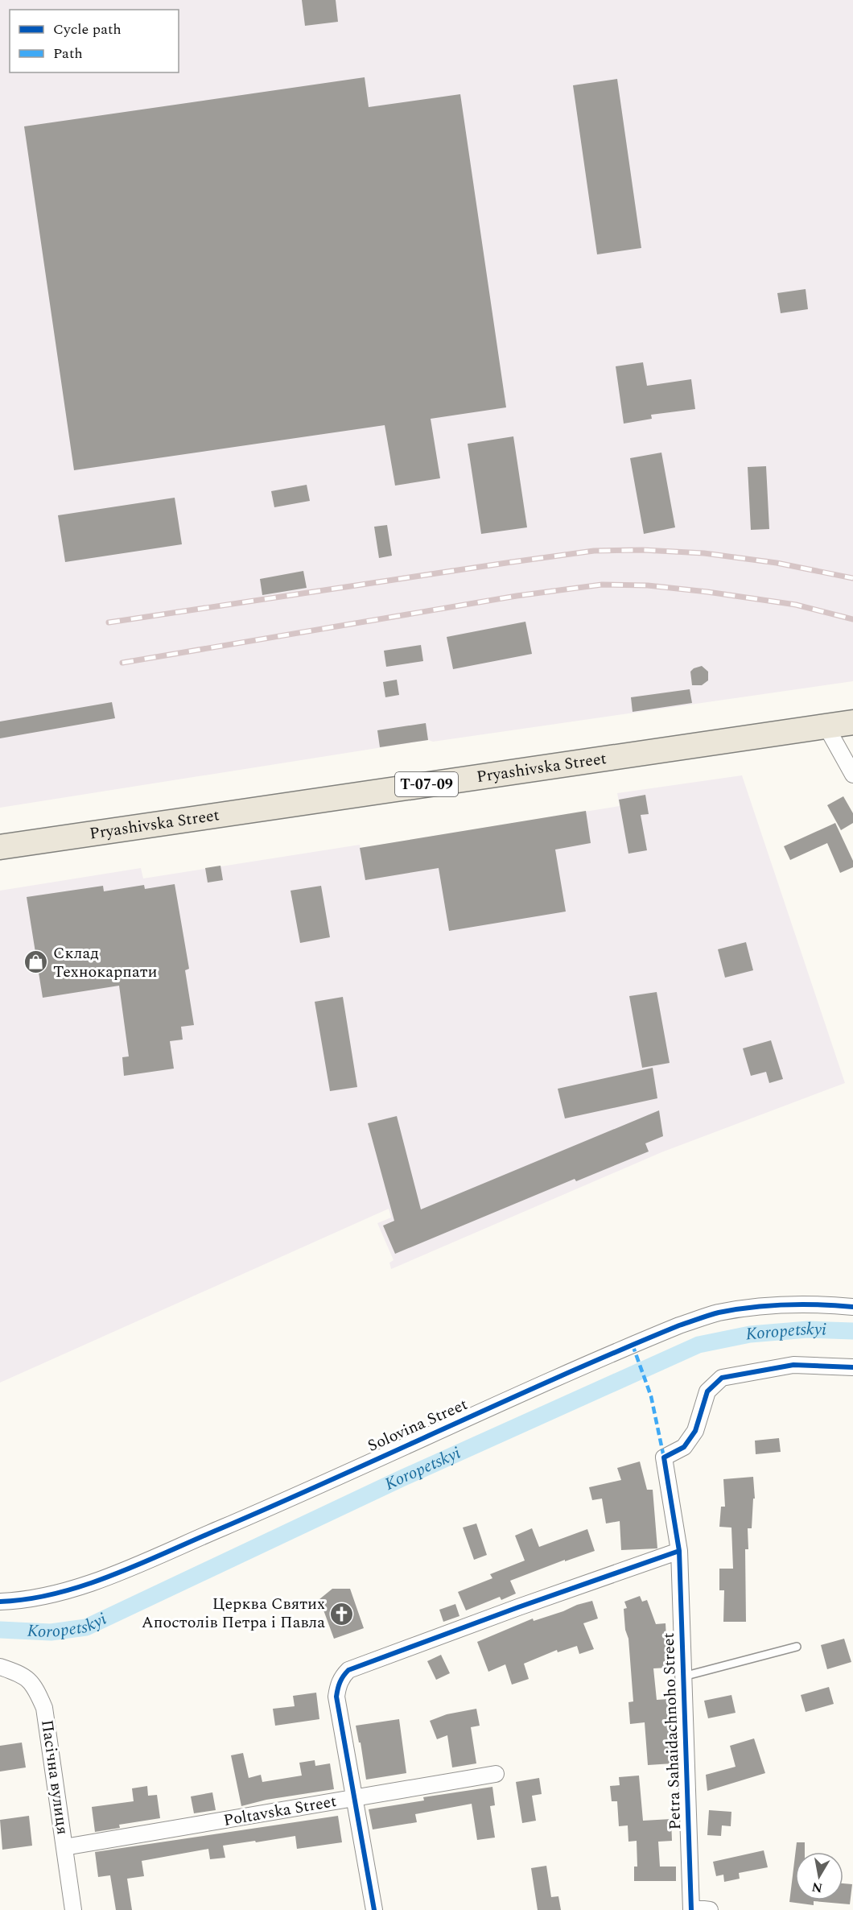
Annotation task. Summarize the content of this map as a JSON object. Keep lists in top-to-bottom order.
{
  "streets": {
    "main road": ["Pryashivska Street", "Т-07-09"],
    "street": [
      "Solovina Street",
      "Petra Sahaidachnoho Street",
      "Пасічна вулиця",
      "Poltavska Street"
    ]
  },
  "crossings": [
    ["Пасічна вулиця", "Poltavska Street"]
  ],
  "water": ["Koropetskyi"],
  "places": {
    "shop": ["Склад Технокарпати"],
    "church": ["Церква Святих Апостолів Петра і Павла"]
  },
  "legend": ["Cycle path", "Path"],
  "north": "bottom"
}
